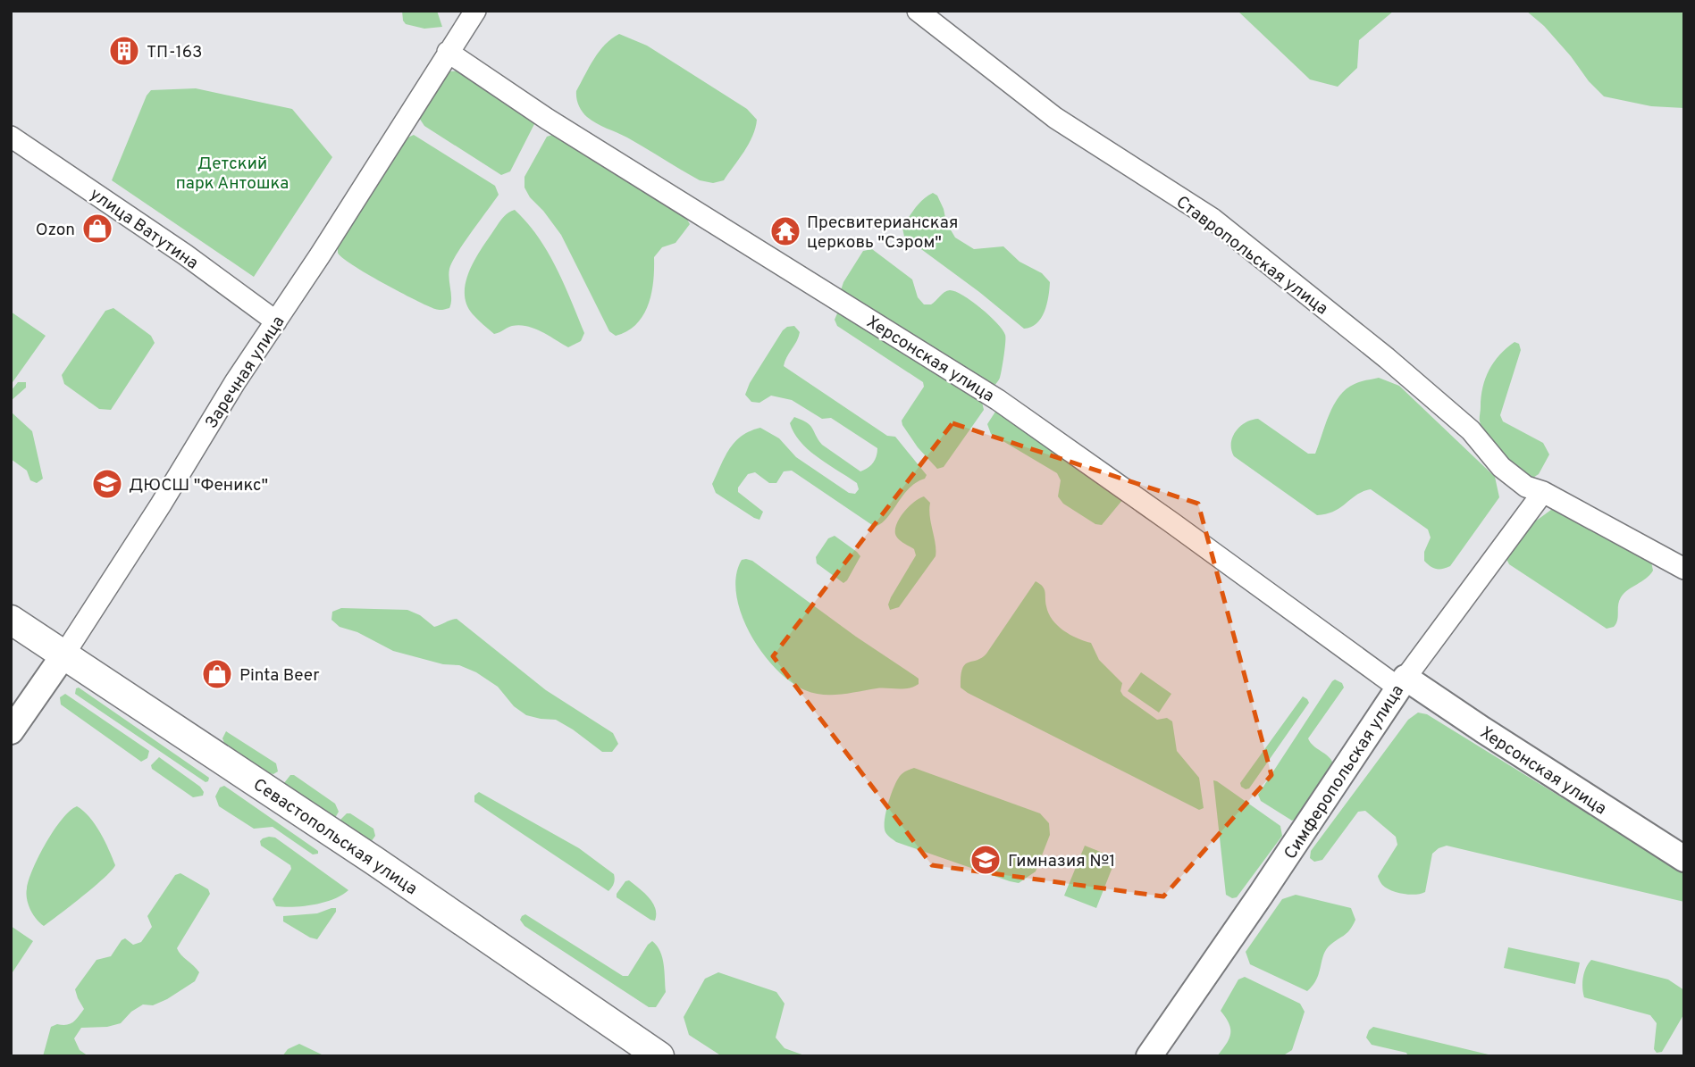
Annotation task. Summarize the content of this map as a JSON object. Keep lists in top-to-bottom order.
{
  "streets": {
    "main road": ["Севастопольская улица"],
    "street": [
      "улица Ватутина",
      "Ставропольская улица",
      "Херсонская улица",
      "Заречная улица",
      "Симферопольская улица"
    ]
  },
  "crossings": [
    ["улица Ватутина", "Заречная улица"],
    ["Ставропольская улица", "Симферопольская улица"],
    ["Херсонская улица", "Заречная улица"],
    ["Херсонская улица", "Симферопольская улица"],
    ["Заречная улица", "Севастопольская улица"]
  ],
  "parks": ["Детский парк Антошка"],
  "places": {
    "building": ["ТП-163"],
    "shop": ["Ozon", "Pinta Beer"],
    "temple": ["Пресвитерианская церковь \"Сэром\""],
    "school or university": ["ДЮСШ \"Феникс\"", "Гимназия №1"]
  }
}
